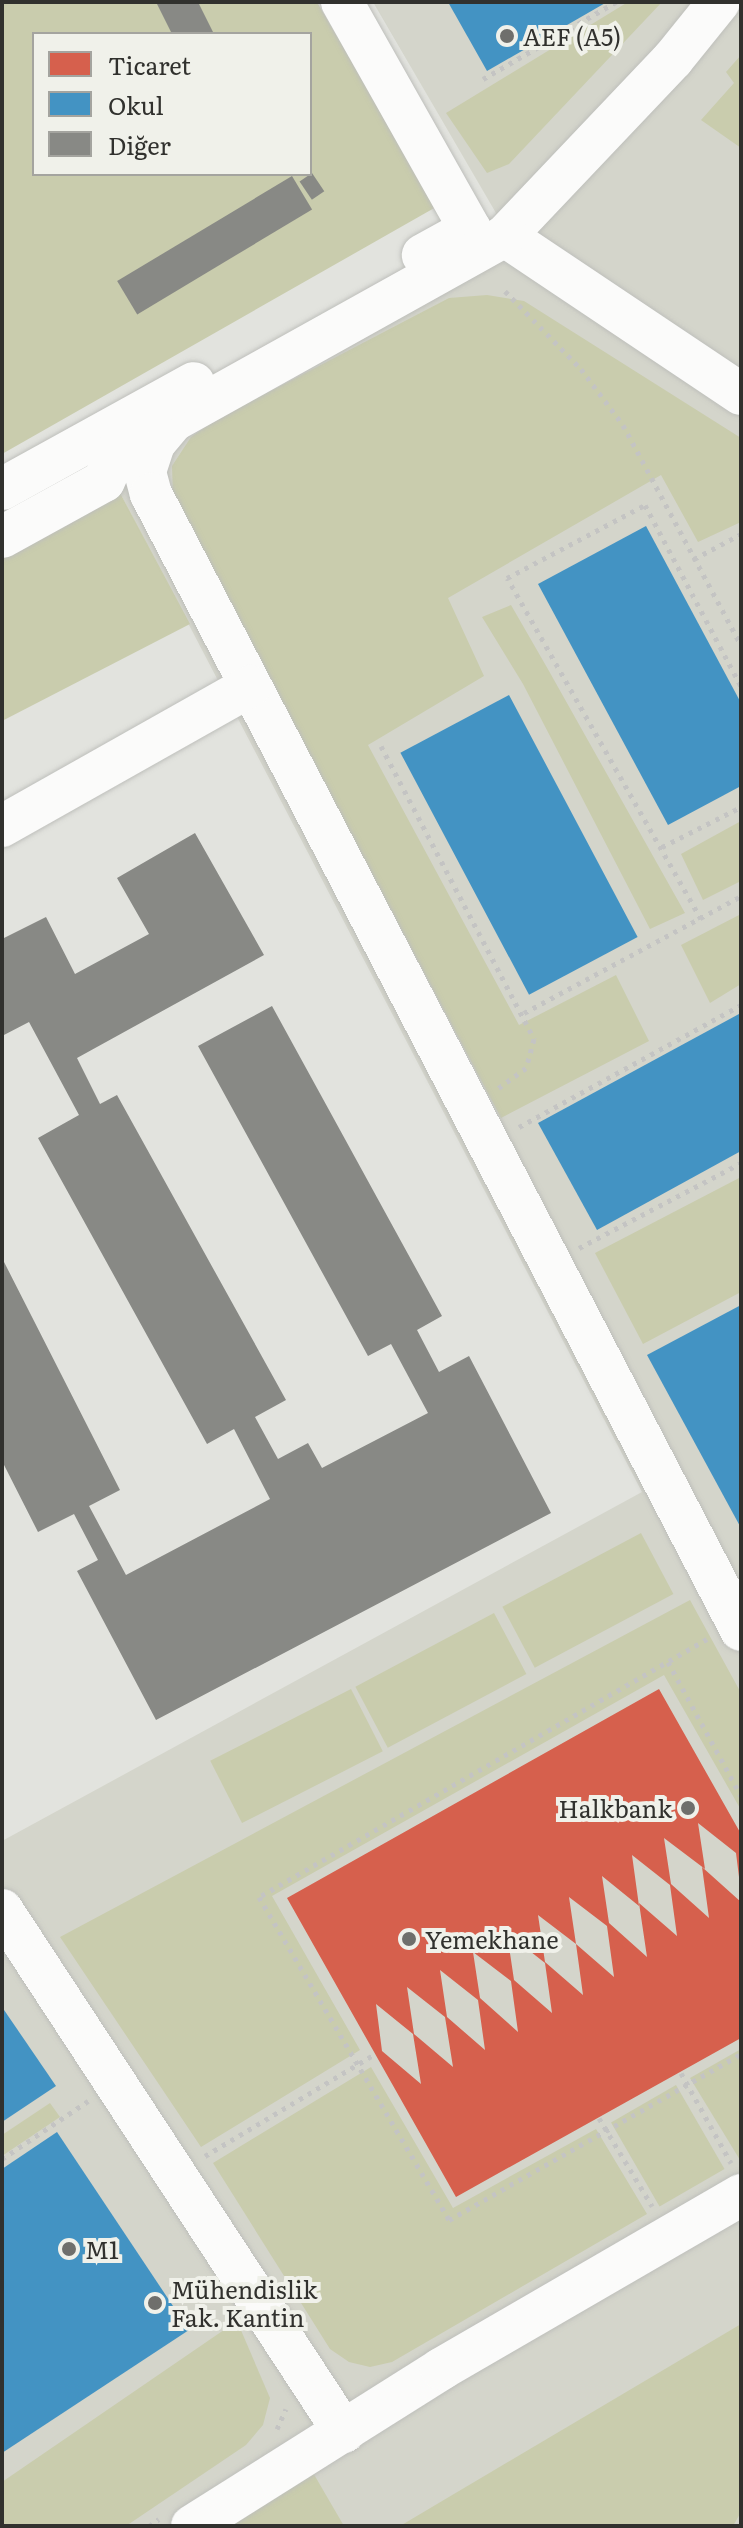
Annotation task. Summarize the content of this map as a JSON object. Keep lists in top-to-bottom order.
{
  "places": [
    "AEF (A5)",
    "Halkbank",
    "Yemekhane",
    "M1",
    "Mühendislik Fak. Kantin"
  ],
  "legend": ["Ticaret", "Okul", "Diğer"]
}
